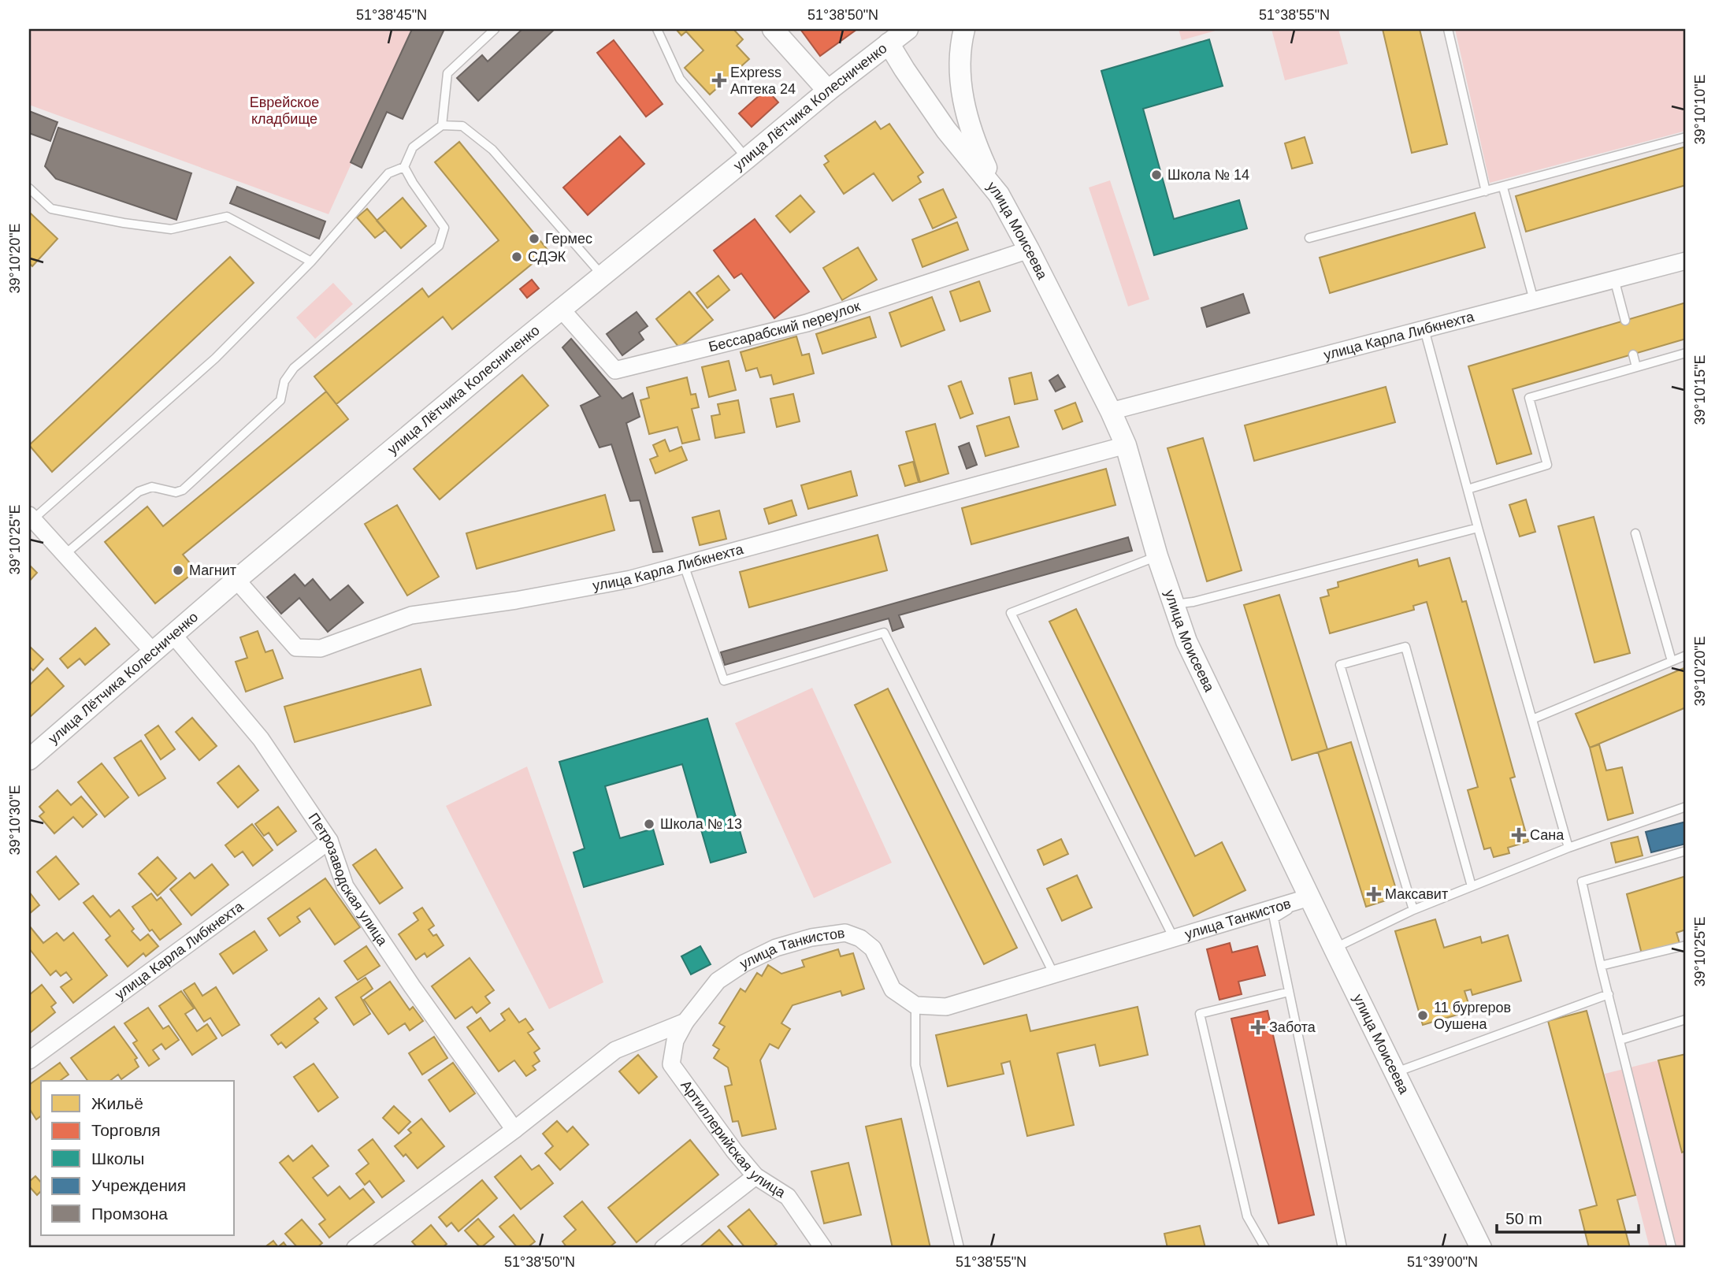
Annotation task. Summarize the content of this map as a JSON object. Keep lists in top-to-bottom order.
{
  "streets": {
    "street": [
      "улица Лётчика Колесниченко",
      "улица Моисеева",
      "Бессарабский переулок",
      "улица Карла Либкнехта",
      "Петрозаводская улица",
      "улица Танкистов",
      "Артиллерийская улица"
    ]
  },
  "crossings": [
    ["улица Лётчика Колесниченко", "улица Моисеева"],
    ["улица Лётчика Колесниченко", "Бессарабский переулок"],
    ["улица Лётчика Колесниченко", "улица Карла Либкнехта"],
    ["улица Лётчика Колесниченко", "Петрозаводская улица"],
    ["улица Моисеева", "Бессарабский переулок"],
    ["улица Моисеева", "улица Карла Либкнехта"],
    ["улица Моисеева", "улица Танкистов"],
    ["улица Карла Либкнехта", "Петрозаводская улица"],
    ["Петрозаводская улица", "улица Танкистов"],
    ["улица Танкистов", "Артиллерийская улица"]
  ],
  "parks": ["Еврейское кладбище"],
  "places": {
    "health": [
      "Express Аптека 24",
      "Сана",
      "Максавит",
      "Забота"
    ],
    "other": [
      "Школа № 14",
      "Гермес",
      "СДЭК",
      "Магнит",
      "Школа № 13",
      "11 бургеров Оушена"
    ]
  },
  "legend": [
    "Жильё",
    "Торговля",
    "Школы",
    "Учреждения",
    "Промзона"
  ],
  "scale_bar": "50 m",
  "coordinates": [
    "51°38'45\"N",
    "51°38'50\"N",
    "51°38'55\"N",
    "39°10'10\"E",
    "39°10'20\"E",
    "39°10'15\"E",
    "39°10'25\"E",
    "39°10'30\"E",
    "51°39'00\"N"
  ]
}
